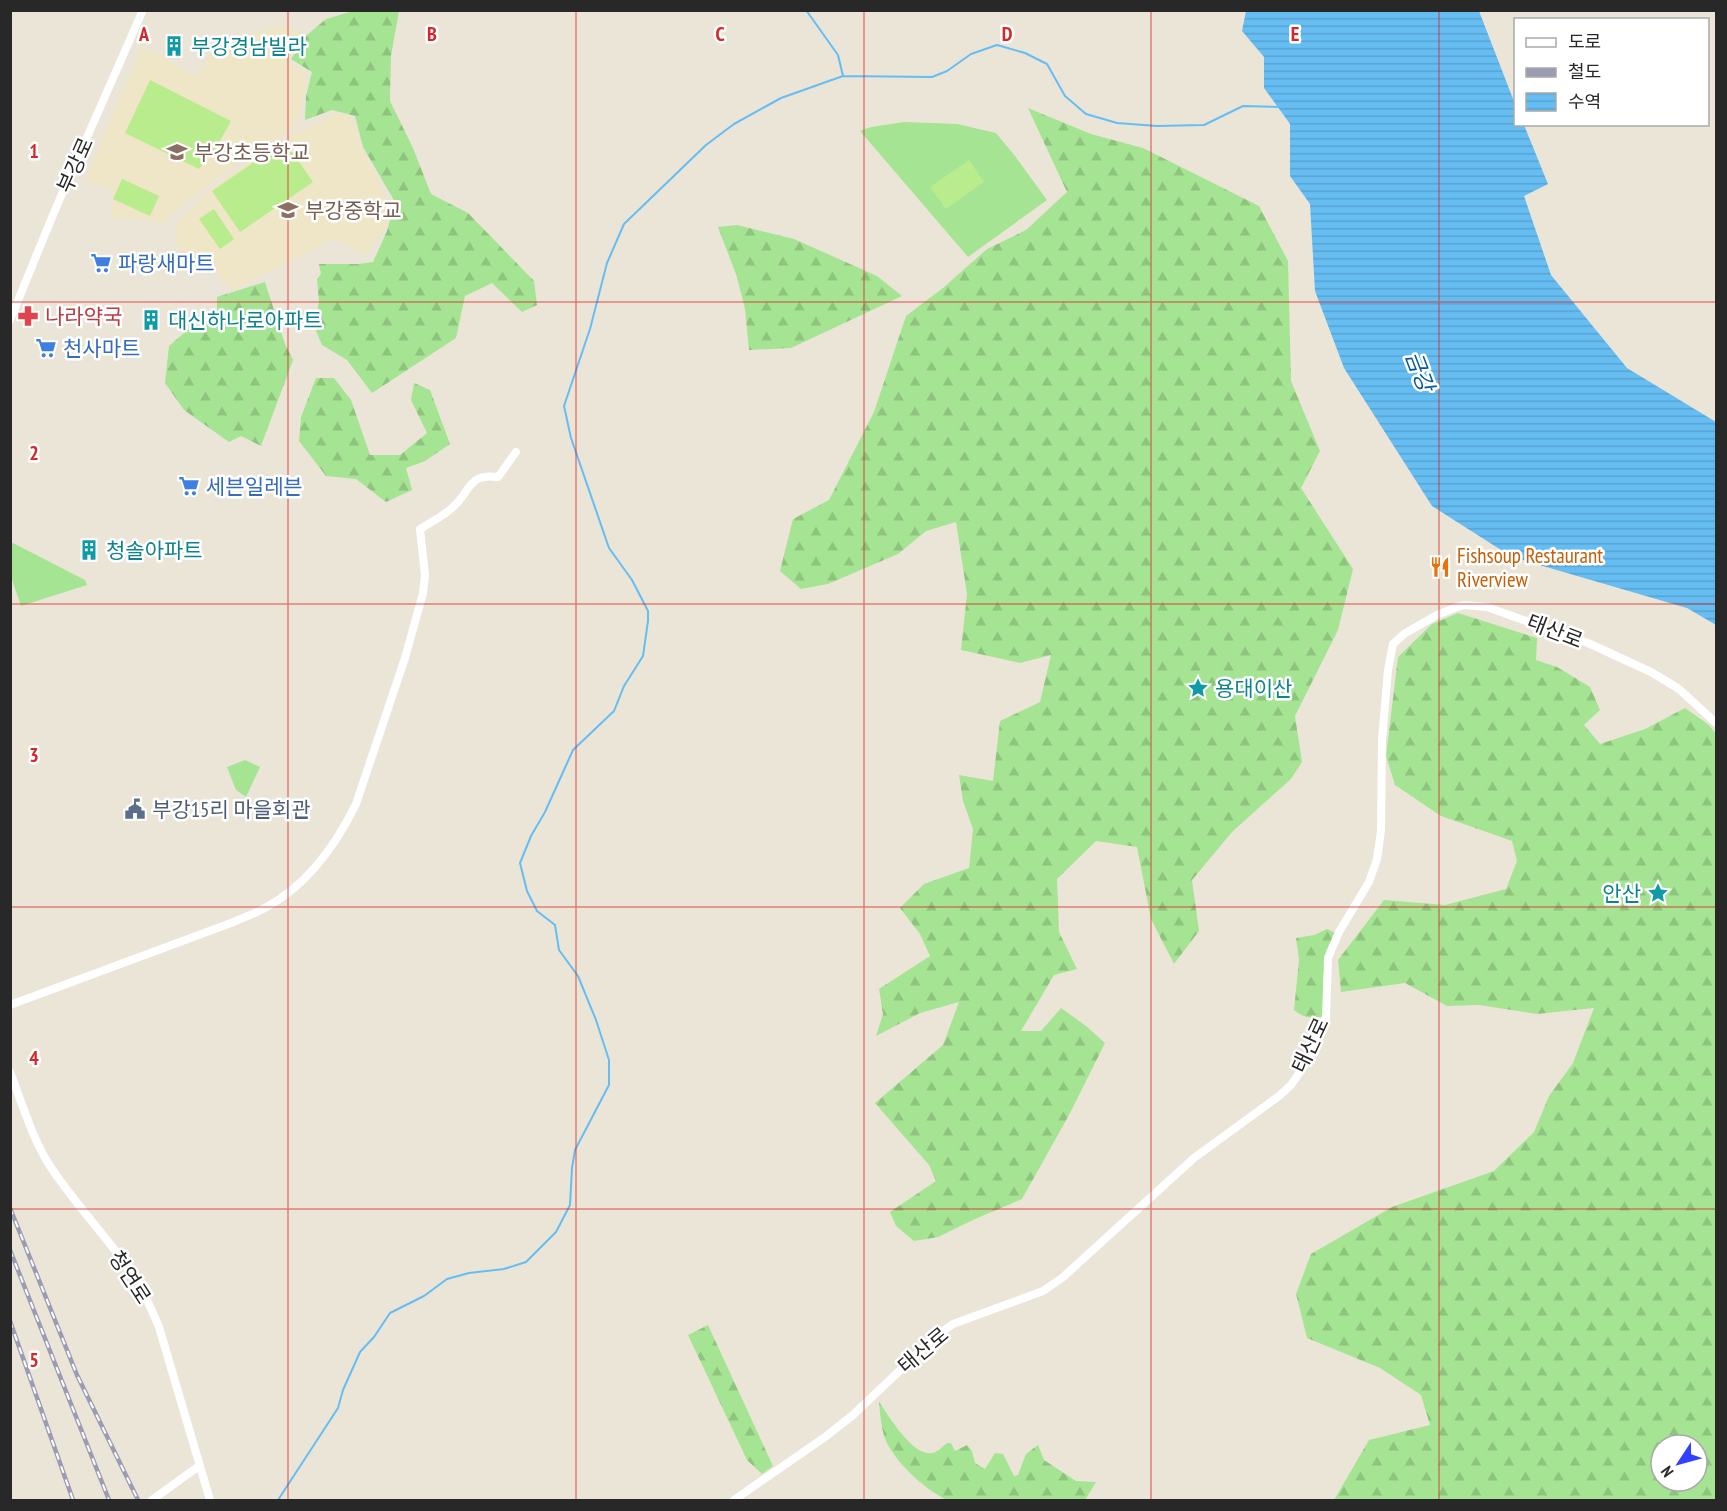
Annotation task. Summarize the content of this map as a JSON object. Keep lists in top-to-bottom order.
{
  "streets": {
    "street": ["부강로", "태산로", "청연로"]
  },
  "water": ["금강"],
  "places": {
    "building": ["부강경남빌라", "대신하나로아파트", "청솔아파트"],
    "school or university": ["부강초등학교", "부강중학교"],
    "supermarket": ["파랑새마트", "천사마트", "세븐일레븐"],
    "pharmacy": ["나라약국"],
    "restaurant": ["Fishsoup Restaurant Riverview"],
    "place": ["용대이산", "안산"],
    "public building": ["부강15리 마을회관"]
  },
  "legend": ["도로", "철도", "수역"],
  "north": "bottom left",
  "grid": {
    "columns": [
      "A",
      "B",
      "C",
      "D",
      "E"
    ],
    "rows": [
      "1",
      "2",
      "3",
      "4",
      "5"
    ]
  }
}
